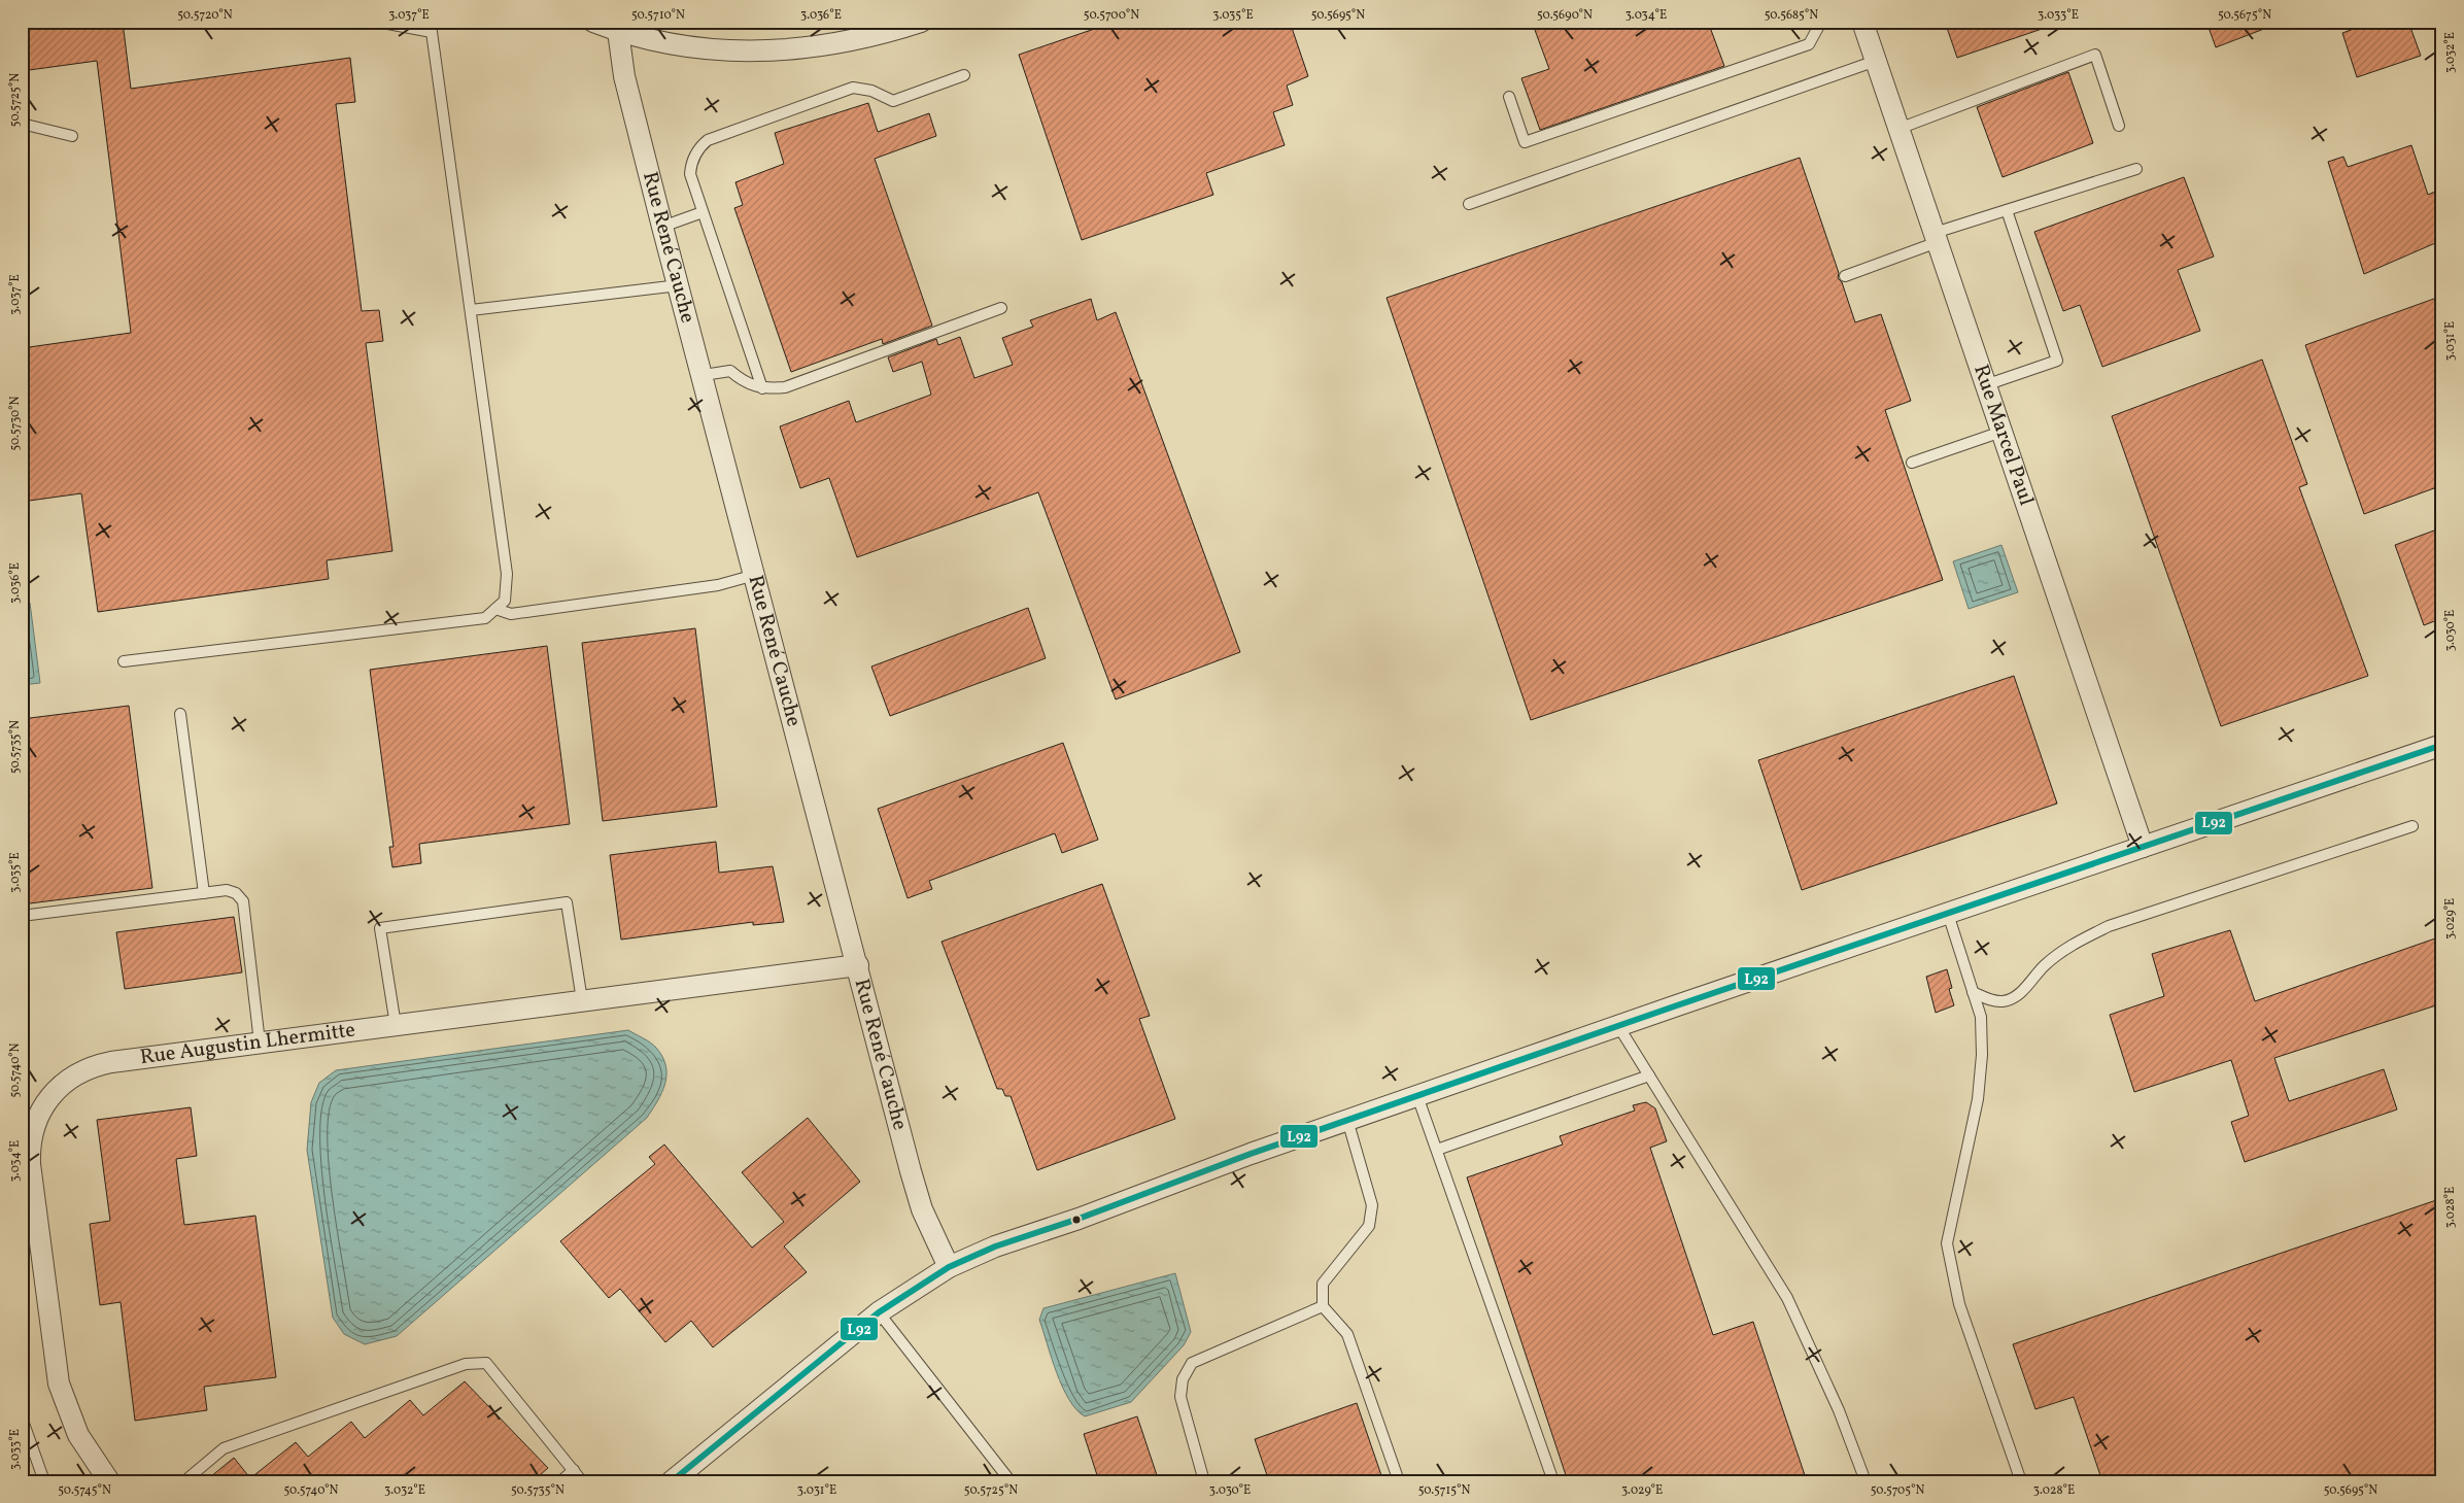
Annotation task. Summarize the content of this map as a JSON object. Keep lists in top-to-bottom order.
{
  "streets": {
    "street": ["Rue René Cauche", "Rue Marcel Paul", "Rue Augustin Lhermitte"]
  },
  "crossings": [
    ["Rue René Cauche", "Rue Augustin Lhermitte"]
  ],
  "lines": ["transit line L92"],
  "coordinates": [
    "50.5720°N",
    "3.037°E",
    "50.5710°N",
    "3.036°E",
    "50.5700°N",
    "3.035°E",
    "50.5695°N",
    "50.5690°N",
    "3.034°E",
    "50.5685°N",
    "3.033°E",
    "50.5675°N",
    "3.032°E",
    "50.5725°N",
    "3.031°E",
    "50.5730°N",
    "3.030°E",
    "50.5735°N",
    "3.029°E",
    "50.5740°N",
    "3.028°E",
    "50.5745°N",
    "50.5715°N",
    "50.5705°N"
  ]
}
